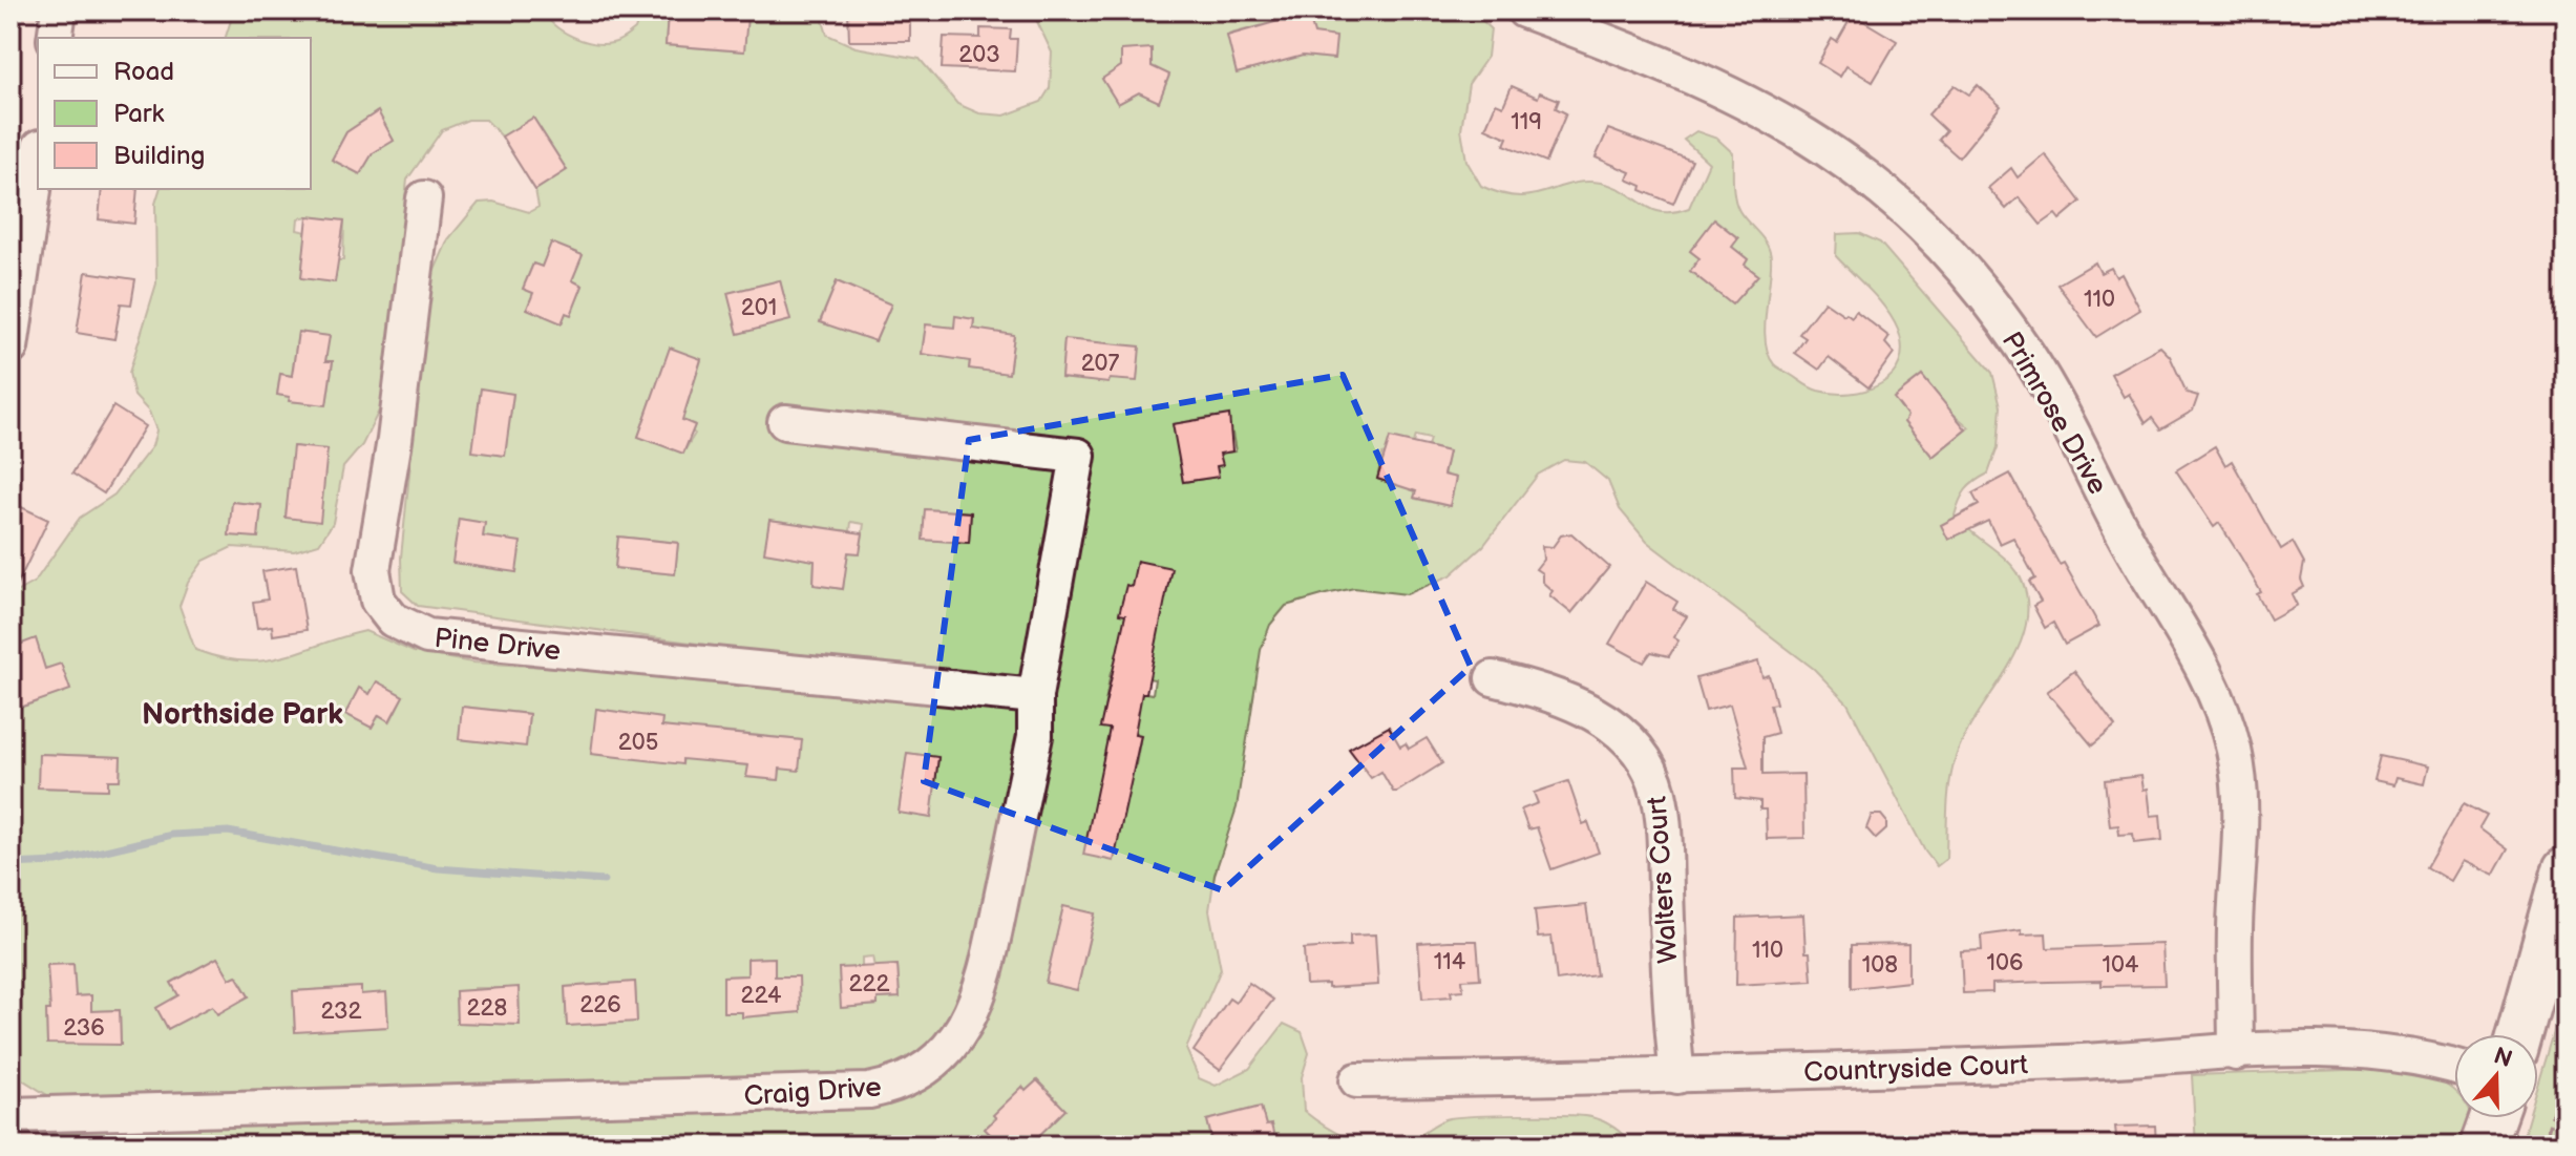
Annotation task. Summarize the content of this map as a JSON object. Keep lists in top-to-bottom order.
{
  "streets": {
    "street": [
      "Primrose Drive",
      "Pine Drive",
      "Walters Court",
      "Countryside Court",
      "Craig Drive"
    ]
  },
  "crossings": [
    ["Primrose Drive", "Countryside Court"],
    ["Pine Drive", "Craig Drive"],
    ["Walters Court", "Countryside Court"]
  ],
  "districts": ["Northside Park"],
  "house_numbers": [
    "203",
    "119",
    "110",
    "201",
    "207",
    "205",
    "110",
    "114",
    "106",
    "108",
    "104",
    "222",
    "224",
    "226",
    "228",
    "232",
    "236"
  ],
  "legend": ["Road", "Park", "Building"],
  "north": "top"
}
